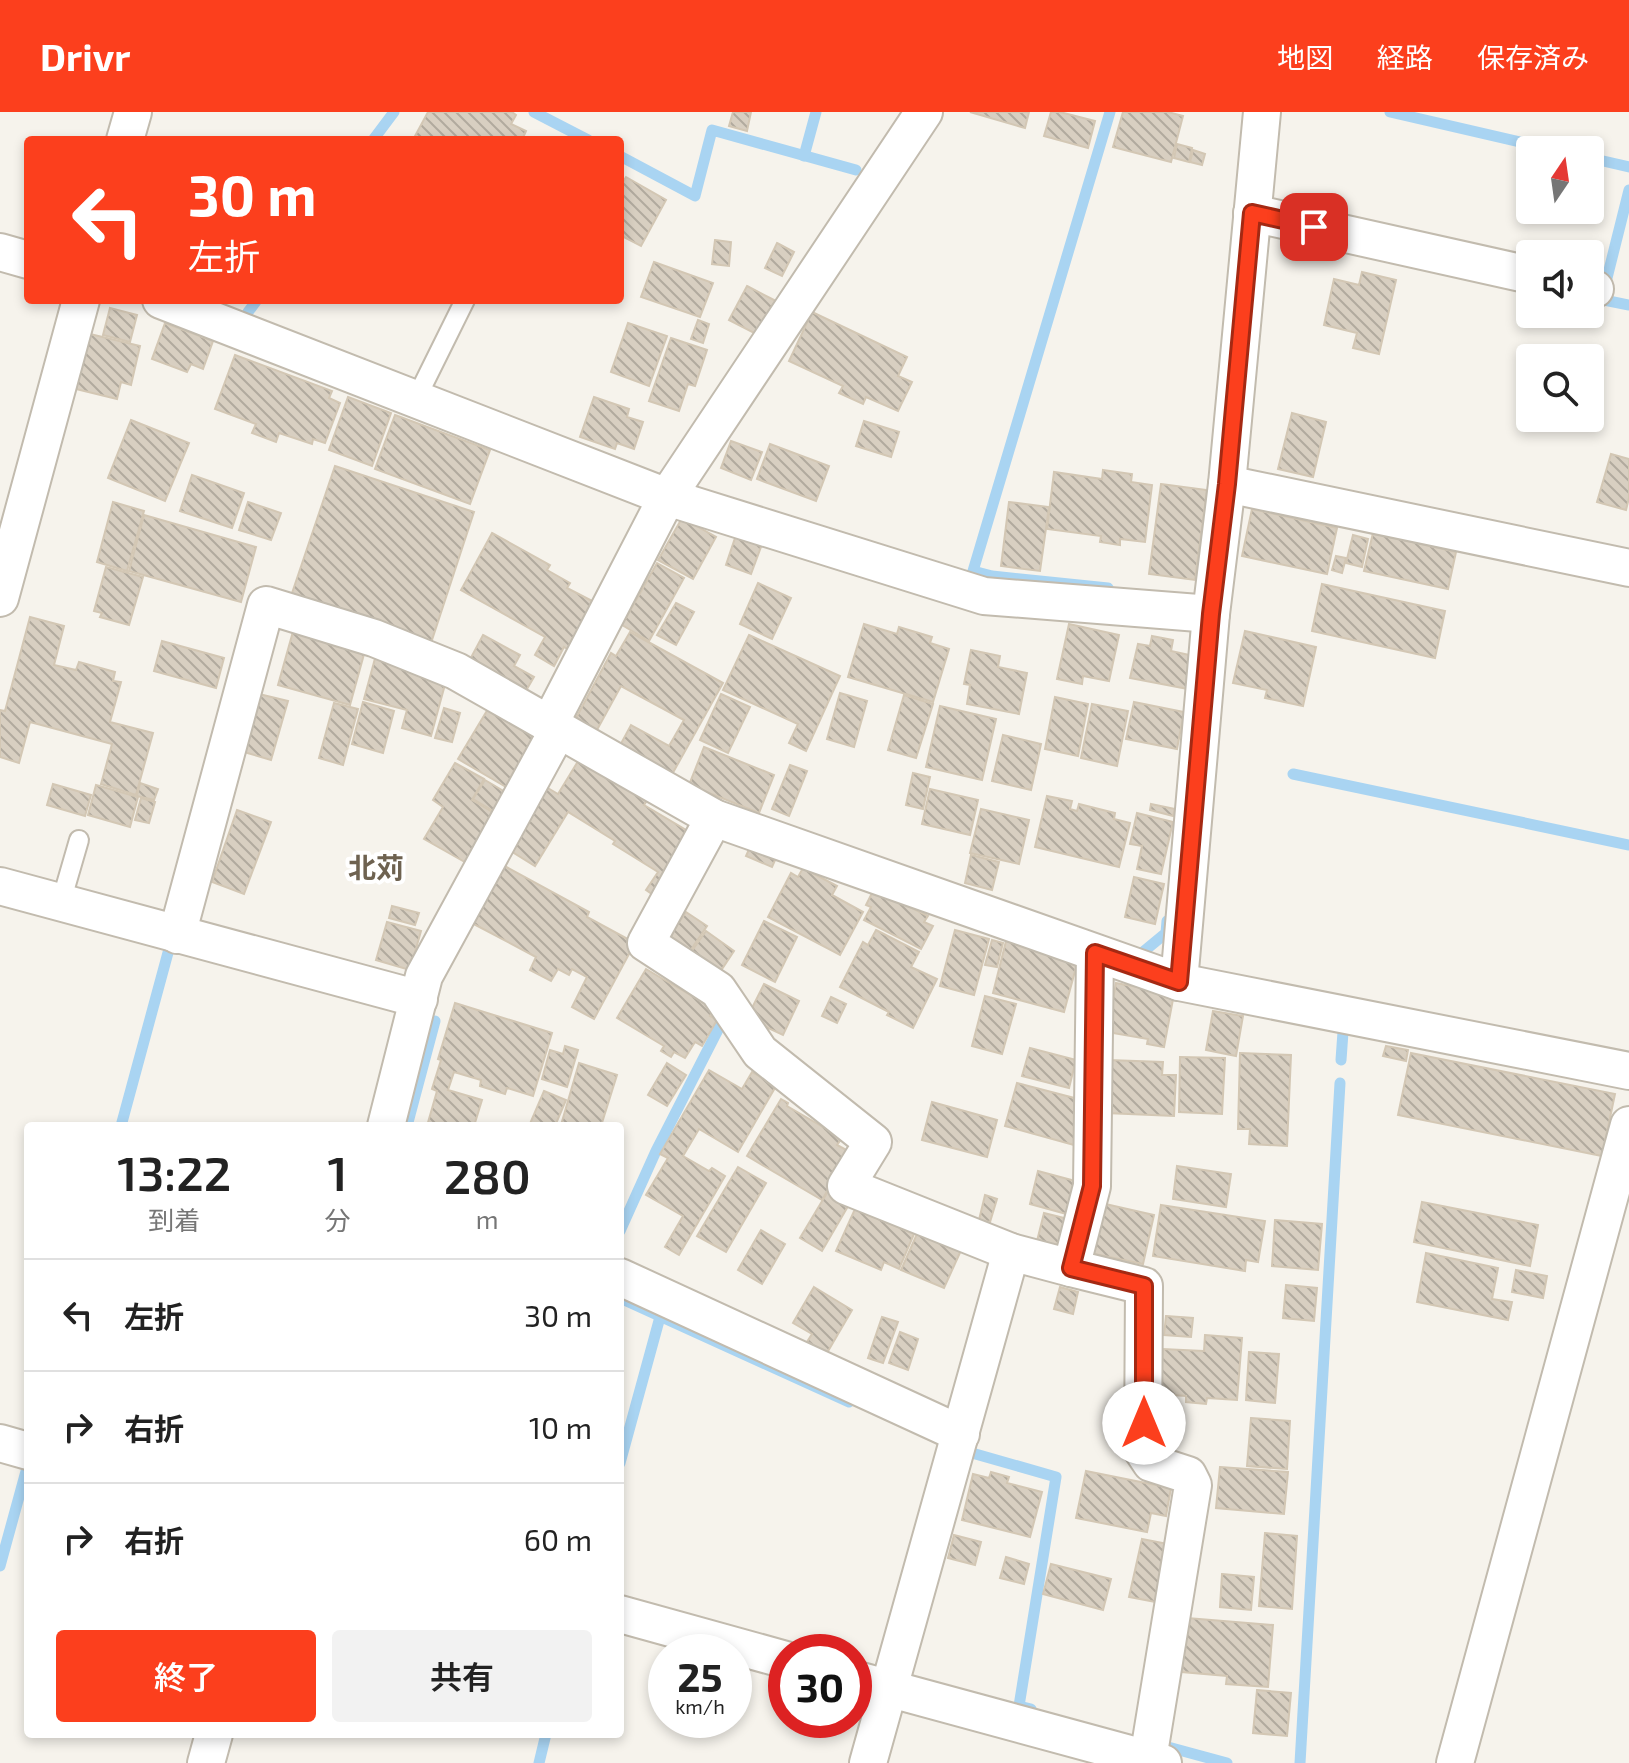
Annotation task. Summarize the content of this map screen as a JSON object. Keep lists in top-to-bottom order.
{
  "districts": ["北苅"],
  "north": "top",
  "page": {
    "header": "Drivr",
    "nav": ["地図", "経路", "保存済み"],
    "turn": ["30 m", "左折"],
    "eta": [
      "13:22",
      "到着",
      "1",
      "分",
      "280",
      "m"
    ],
    "list": [
      {
        "name": "左折",
        "value": "30 m"
      },
      {
        "name": "右折",
        "value": "10 m"
      },
      {
        "name": "右折",
        "value": "60 m"
      }
    ],
    "buttons": ["終了", "共有"],
    "speed": "25 km/h",
    "limit": "30"
  }
}
